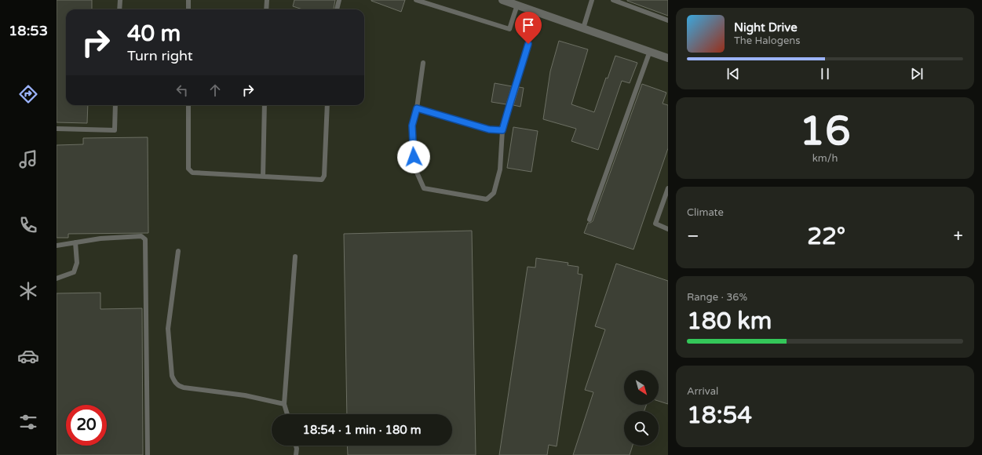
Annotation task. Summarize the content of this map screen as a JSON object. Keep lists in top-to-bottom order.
{
  "north": "bottom right",
  "page": {
    "tabs": "18:53",
    "turn": ["40 m", "Turn right"],
    "song": ["Night Drive", "The Halogens"],
    "tile": [
      ["16", "km/h"],
      "Climate",
      ["Range · 36%", "180 km"],
      ["Arrival", "18:54"]
    ],
    "heat": ["−", "22°", "+"],
    "limit": "20",
    "trip": "18:54 · 1 min · 180 m"
  }
}
